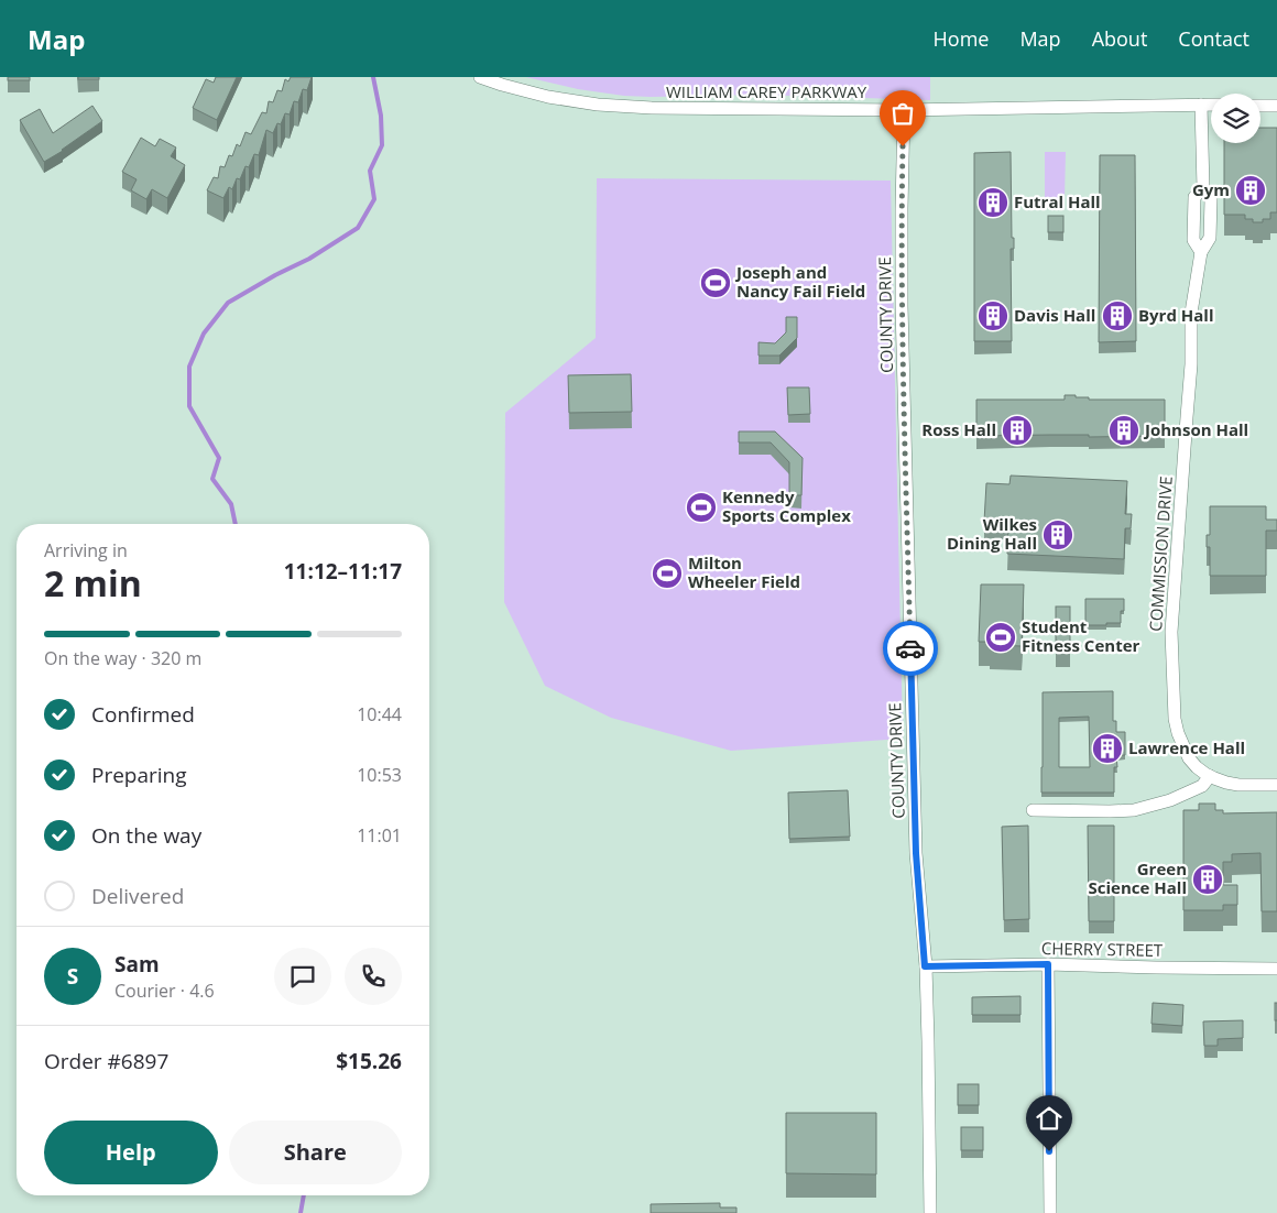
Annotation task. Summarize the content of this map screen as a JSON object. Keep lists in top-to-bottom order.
{
  "streets": {
    "street": [
      "WILLIAM CAREY PARKWAY",
      "COUNTY DRIVE",
      "COMMISSION DRIVE",
      "CHERRY STREET"
    ]
  },
  "crossings": [
    ["WILLIAM CAREY PARKWAY", "COUNTY DRIVE"],
    ["WILLIAM CAREY PARKWAY", "COMMISSION DRIVE"],
    ["COUNTY DRIVE", "CHERRY STREET"]
  ],
  "places": {
    "building": [
      "Gym",
      "Futral Hall",
      "Davis Hall",
      "Byrd Hall",
      "Ross Hall",
      "Johnson Hall",
      "Wilkes Dining Hall",
      "Lawrence Hall",
      "Green Science Hall"
    ],
    "sports": [
      "Joseph and Nancy Fail Field",
      "Kennedy Sports Complex",
      "Milton Wheeler Field",
      "Student Fitness Center"
    ]
  },
  "page": {
    "header": "Map",
    "nav": [
      "Home",
      "Map",
      "About",
      "Contact"
    ],
    "heading": ["2 min", "Arriving in", "11:12–11:17"],
    "panel": [
      "Sam",
      "Courier · 4.6",
      "Order #6897",
      "$15.26"
    ],
    "bar": "On the way · 320 m",
    "list": [
      ["Confirmed", "10:44"],
      ["Preparing", "10:53"],
      ["On the way", "11:01"],
      "Delivered"
    ],
    "round": "S",
    "buttons": ["Help", "Share"]
  }
}
